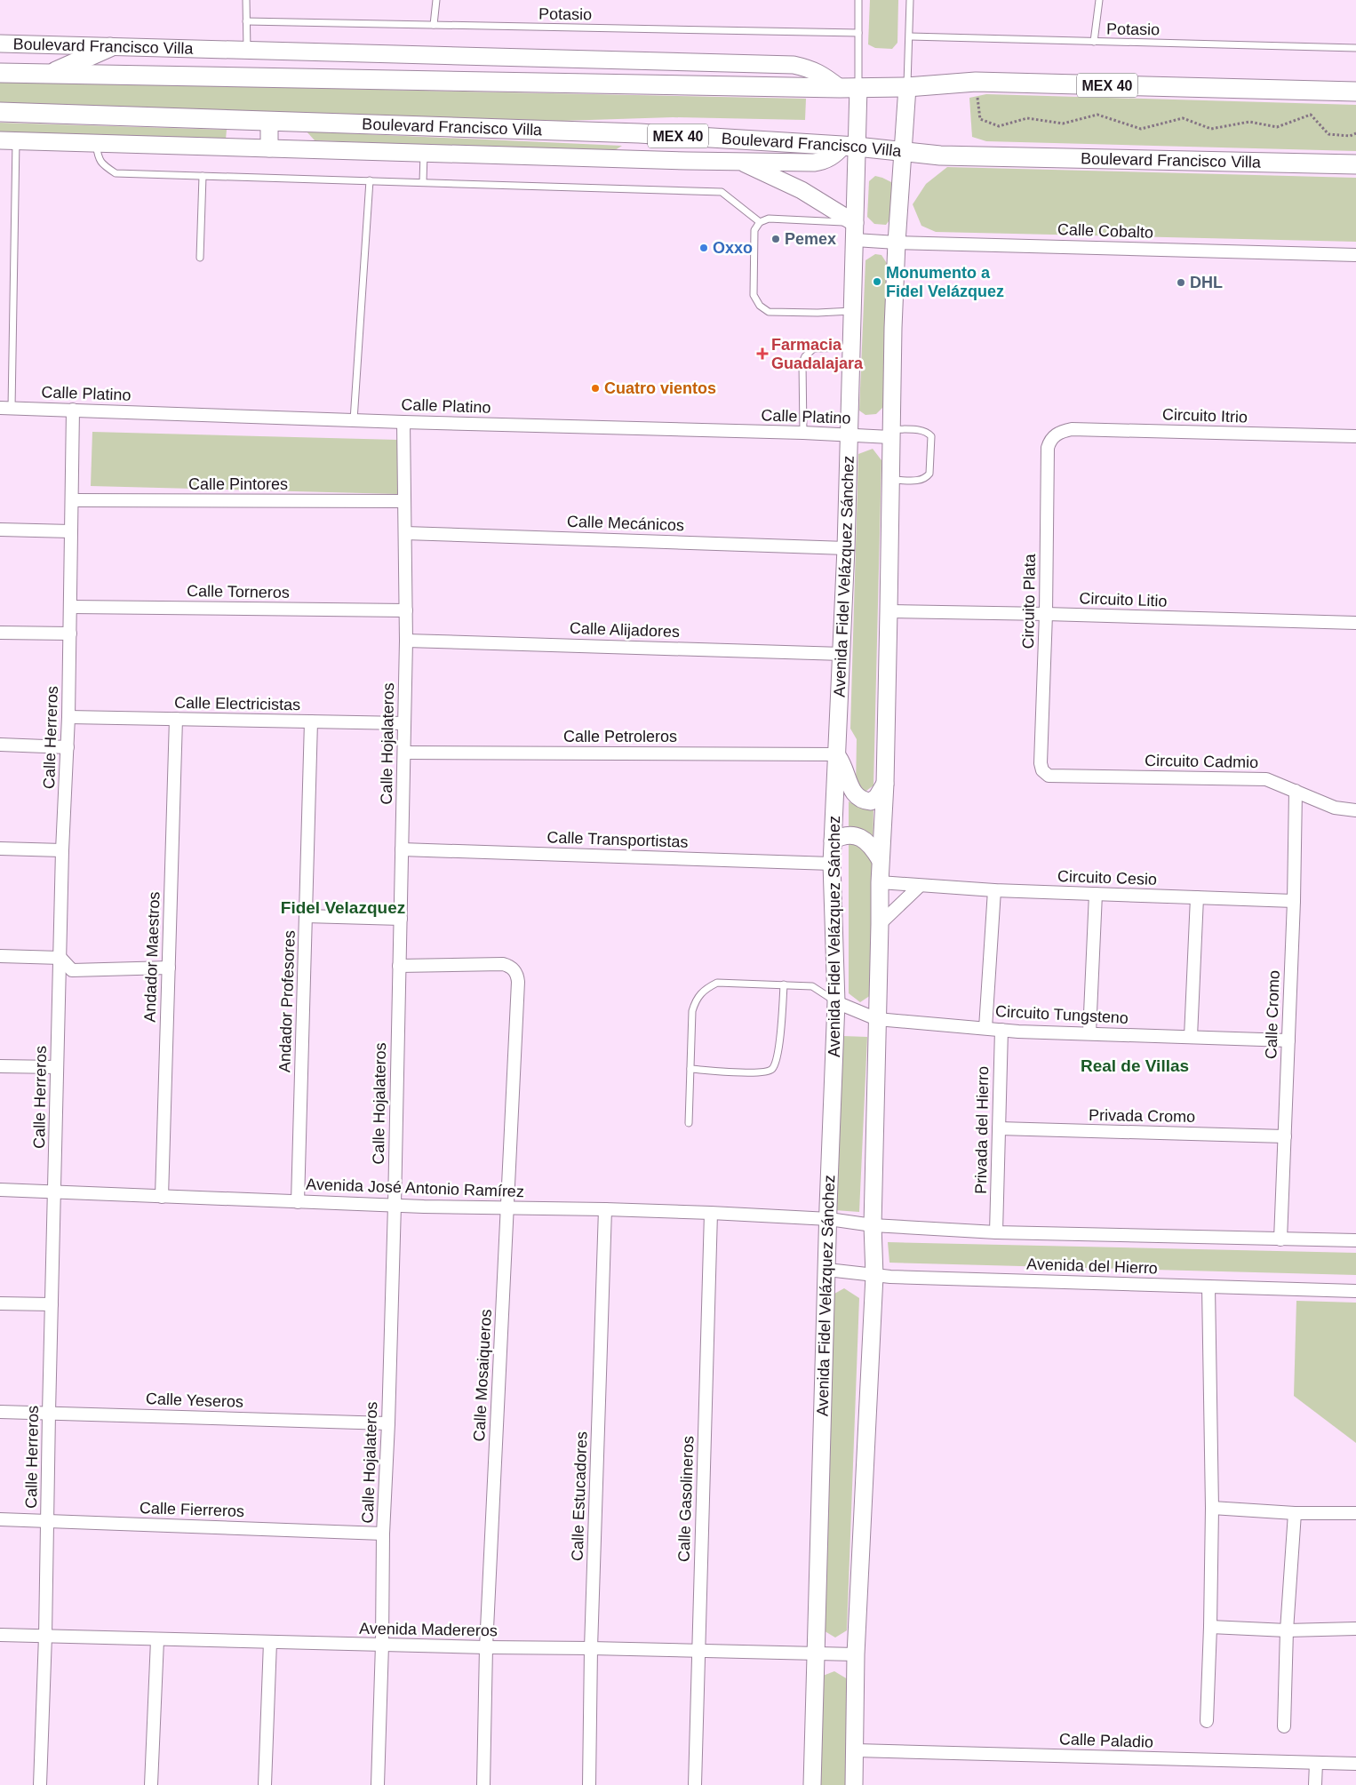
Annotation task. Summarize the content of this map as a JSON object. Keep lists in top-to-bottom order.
{
  "streets": {
    "main road": ["Boulevard Francisco Villa", "MEX 40", "Avenida Fidel Velázquez Sánchez"],
    "street": [
      "Calle Cobalto",
      "Calle Platino",
      "Circuito Itrio",
      "Calle Pintores",
      "Calle Mecánicos",
      "Calle Torneros",
      "Circuito Litio",
      "Circuito Plata",
      "Calle Alijadores",
      "Calle Electricistas",
      "Calle Petroleros",
      "Calle Herreros",
      "Calle Hojalateros",
      "Circuito Cadmio",
      "Calle Transportistas",
      "Circuito Cesio",
      "Andador Maestros",
      "Andador Profesores",
      "Circuito Tungsteno",
      "Calle Cromo",
      "Privada Cromo",
      "Privada del Hierro",
      "Avenida José Antonio Ramírez",
      "Avenida del Hierro",
      "Calle Mosaiqueros",
      "Calle Yeseros",
      "Calle Estucadores",
      "Calle Gasolineros",
      "Calle Fierreros",
      "Avenida Madereros",
      "Calle Paladio"
    ],
    "lane": ["Potasio"]
  },
  "crossings": [
    ["Boulevard Francisco Villa", "Avenida Fidel Velázquez Sánchez"],
    ["Calle Cobalto", "Avenida Fidel Velázquez Sánchez"],
    ["Calle Platino", "Avenida Fidel Velázquez Sánchez"],
    ["Calle Platino", "Calle Herreros"],
    ["Calle Platino", "Calle Hojalateros"],
    ["Circuito Itrio", "Circuito Plata"],
    ["Calle Pintores", "Calle Herreros"],
    ["Calle Pintores", "Calle Hojalateros"],
    ["Calle Mecánicos", "Avenida Fidel Velázquez Sánchez"],
    ["Calle Mecánicos", "Calle Hojalateros"],
    ["Avenida Fidel Velázquez Sánchez", "Calle Alijadores"],
    ["Avenida Fidel Velázquez Sánchez", "Calle Petroleros"],
    ["Avenida Fidel Velázquez Sánchez", "Calle Transportistas"],
    ["Avenida Fidel Velázquez Sánchez", "Circuito Tungsteno"],
    ["Avenida Fidel Velázquez Sánchez", "Avenida José Antonio Ramírez"],
    ["Avenida Fidel Velázquez Sánchez", "Avenida del Hierro"],
    ["Avenida Fidel Velázquez Sánchez", "Avenida Madereros"],
    ["Calle Torneros", "Calle Herreros"],
    ["Calle Torneros", "Calle Hojalateros"],
    ["Circuito Litio", "Circuito Plata"],
    ["Circuito Plata", "Circuito Cadmio"],
    ["Calle Alijadores", "Calle Hojalateros"],
    ["Calle Electricistas", "Calle Herreros"],
    ["Calle Electricistas", "Calle Hojalateros"],
    ["Calle Electricistas", "Andador Maestros"],
    ["Calle Electricistas", "Andador Profesores"],
    ["Calle Petroleros", "Calle Hojalateros"],
    ["Calle Herreros", "Avenida José Antonio Ramírez"],
    ["Calle Herreros", "Calle Yeseros"],
    ["Calle Herreros", "Calle Fierreros"],
    ["Calle Herreros", "Avenida Madereros"],
    ["Calle Hojalateros", "Calle Transportistas"],
    ["Calle Hojalateros", "Avenida José Antonio Ramírez"],
    ["Calle Hojalateros", "Calle Mosaiqueros"],
    ["Calle Hojalateros", "Calle Yeseros"],
    ["Calle Hojalateros", "Calle Fierreros"],
    ["Calle Hojalateros", "Avenida Madereros"],
    ["Circuito Cadmio", "Calle Cromo"],
    ["Circuito Cesio", "Calle Cromo"],
    ["Andador Maestros", "Avenida José Antonio Ramírez"],
    ["Andador Profesores", "Avenida José Antonio Ramírez"],
    ["Circuito Tungsteno", "Calle Cromo"],
    ["Circuito Tungsteno", "Privada del Hierro"],
    ["Calle Cromo", "Privada Cromo"],
    ["Calle Cromo", "Avenida del Hierro"],
    ["Privada Cromo", "Privada del Hierro"],
    ["Privada del Hierro", "Avenida del Hierro"],
    ["Avenida José Antonio Ramírez", "Avenida del Hierro"],
    ["Avenida José Antonio Ramírez", "Calle Mosaiqueros"],
    ["Avenida José Antonio Ramírez", "Calle Estucadores"],
    ["Avenida José Antonio Ramírez", "Calle Gasolineros"],
    ["Calle Mosaiqueros", "Avenida Madereros"],
    ["Calle Estucadores", "Avenida Madereros"],
    ["Calle Gasolineros", "Avenida Madereros"]
  ],
  "districts": ["Fidel Velazquez", "Real de Villas"],
  "places": {
    "other": [
      "Pemex",
      "Oxxo",
      "Monumento a Fidel Velázquez",
      "DHL",
      "Cuatro vientos"
    ],
    "health": ["Farmacia Guadalajara"]
  }
}
